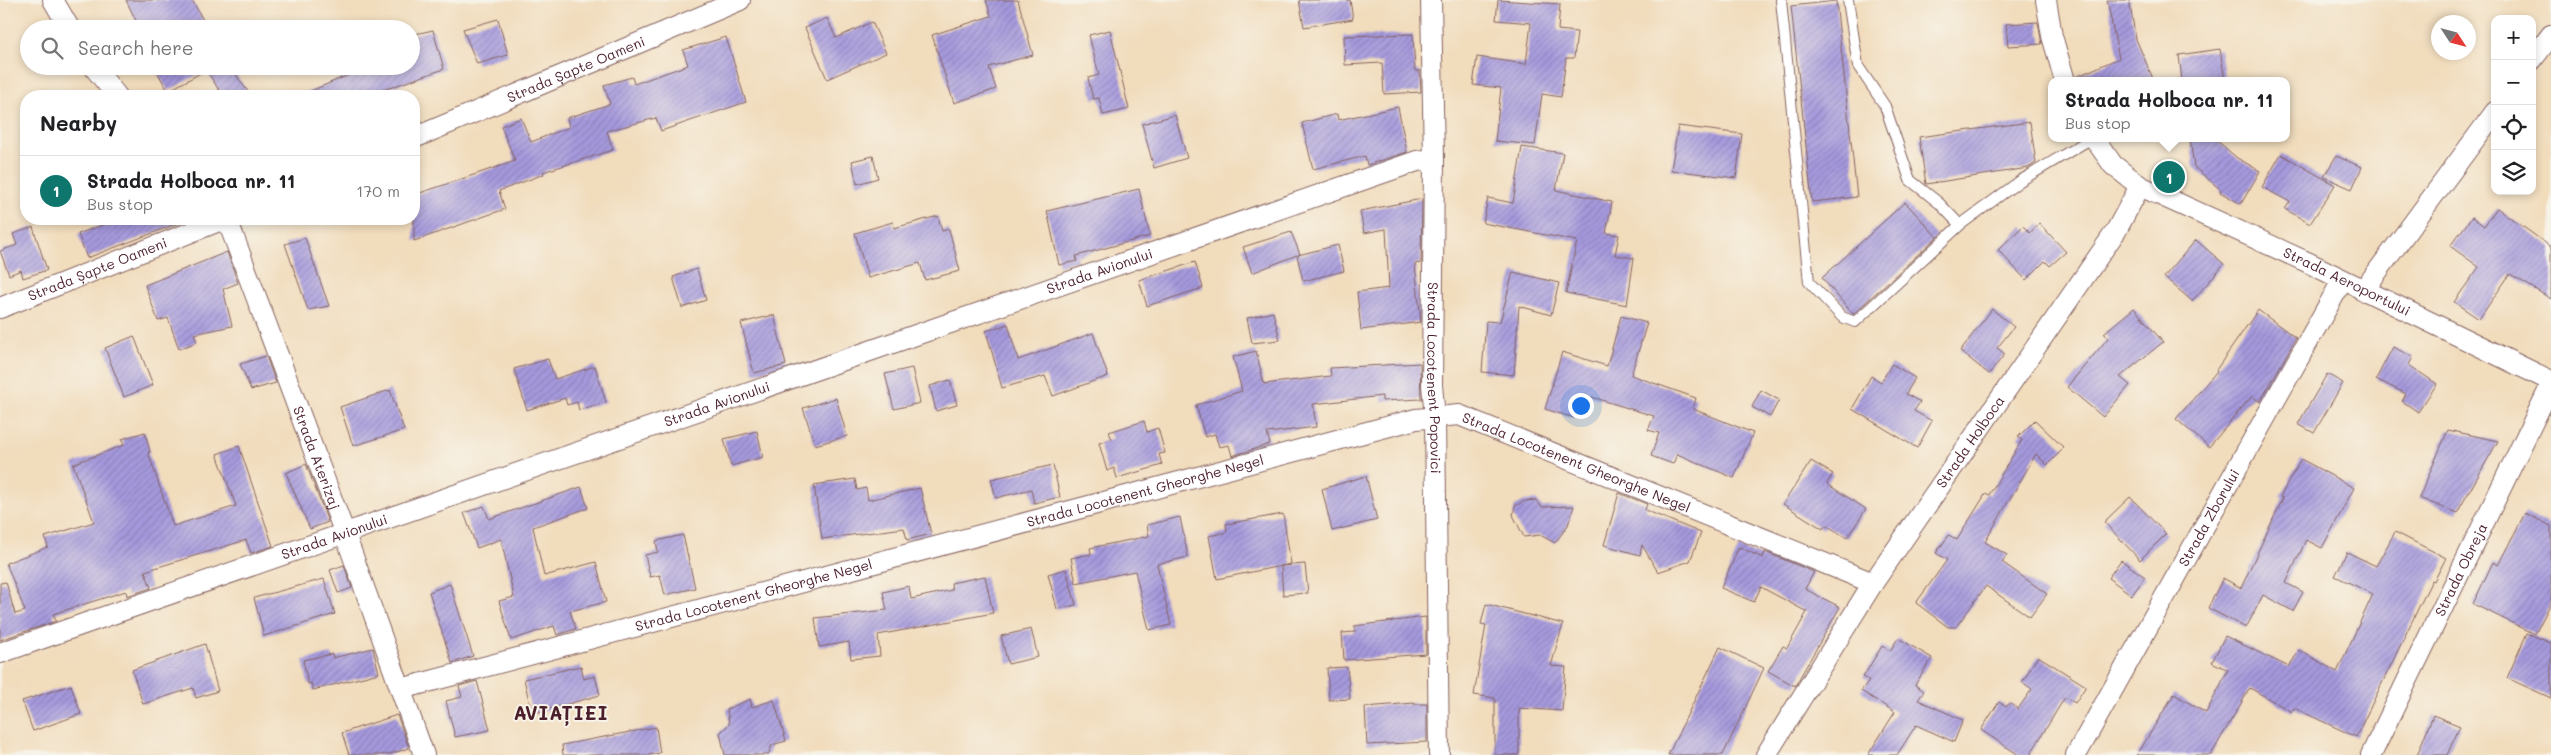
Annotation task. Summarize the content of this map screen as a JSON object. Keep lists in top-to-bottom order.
{
  "streets": {
    "street": [
      "Strada Șapte Oameni",
      "Strada Avionului",
      "Strada Aeroportului",
      "Strada Locotenent Popovici",
      "Strada Holboca",
      "Strada Aterizaj",
      "Strada Locotenent Gheorghe Negel",
      "Strada Zborului",
      "Strada Obreja"
    ]
  },
  "crossings": [
    ["Strada Avionului", "Strada Locotenent Popovici"],
    ["Strada Avionului", "Strada Aterizaj"],
    ["Strada Aeroportului", "Strada Holboca"],
    ["Strada Aeroportului", "Strada Zborului"],
    ["Strada Aeroportului", "Strada Obreja"],
    ["Strada Locotenent Popovici", "Strada Locotenent Gheorghe Negel"],
    ["Strada Holboca", "Strada Locotenent Gheorghe Negel"],
    ["Strada Aterizaj", "Strada Locotenent Gheorghe Negel"]
  ],
  "districts": ["AVIAȚIEI"],
  "north": "bottom right",
  "page": {
    "map_buttons": ["+", "−"],
    "search": "Search here",
    "popup": ["Strada Holboca nr. 11", "Bus stop"],
    "heading": "Nearby",
    "list": [
      {
        "mark": "1",
        "name": "Strada Holboca nr. 11",
        "note": "Bus stop",
        "value": "170 m"
      }
    ],
    "pins": "1"
  }
}
